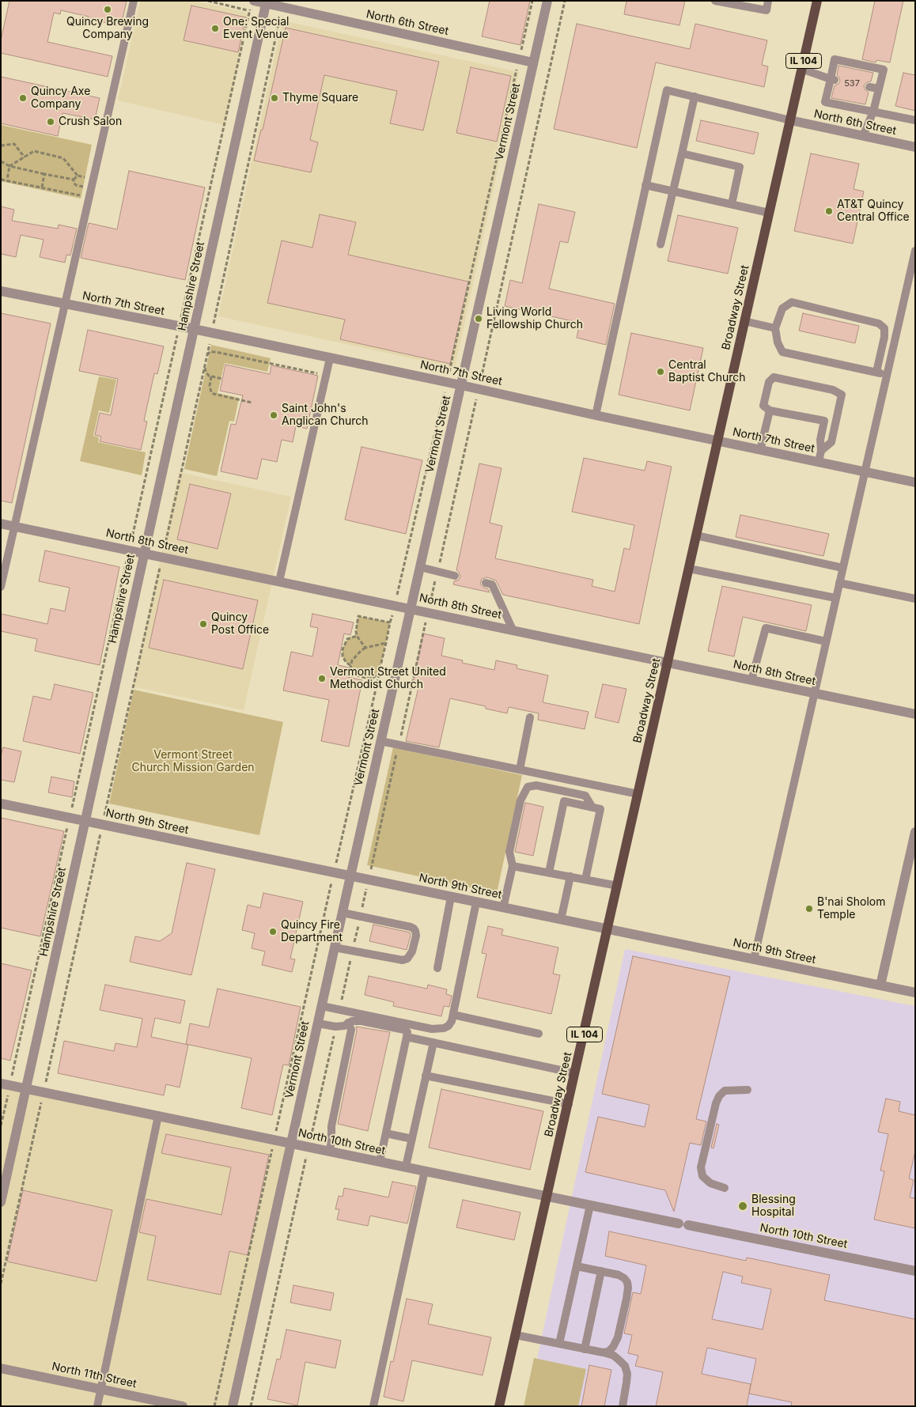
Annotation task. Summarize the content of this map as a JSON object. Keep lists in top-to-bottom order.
{
  "streets": {
    "main road": ["IL 104", "Broadway Street"],
    "street": [
      "North 6th Street",
      "Vermont Street",
      "Hampshire Street",
      "North 7th Street",
      "North 8th Street",
      "North 9th Street",
      "North 10th Street",
      "North 11th Street"
    ]
  },
  "crossings": [
    ["North 6th Street", "Vermont Street"],
    ["North 6th Street", "Hampshire Street"],
    ["North 6th Street", "Broadway Street"],
    ["Vermont Street", "North 7th Street"],
    ["Vermont Street", "North 8th Street"],
    ["Vermont Street", "North 9th Street"],
    ["Vermont Street", "North 10th Street"],
    ["Hampshire Street", "North 7th Street"],
    ["Hampshire Street", "North 8th Street"],
    ["Hampshire Street", "North 9th Street"],
    ["Hampshire Street", "North 10th Street"],
    ["North 7th Street", "Broadway Street"],
    ["Broadway Street", "North 8th Street"],
    ["Broadway Street", "North 9th Street"],
    ["Broadway Street", "North 10th Street"]
  ],
  "parks": ["Vermont Street Church Mission Garden"],
  "places": [
    "Quincy Brewing Company",
    "One: Special Event Venue",
    "Quincy Axe Company",
    "Thyme Square",
    "Crush Salon",
    "AT&T Quincy Central Office",
    "Living World Fellowship Church",
    "Central Baptist Church",
    "Saint John's Anglican Church",
    "Quincy Post Office",
    "Vermont Street United Methodist Church",
    "B'nai Sholom Temple",
    "Quincy Fire Department",
    "Blessing Hospital"
  ],
  "house_numbers": ["537"]
}
